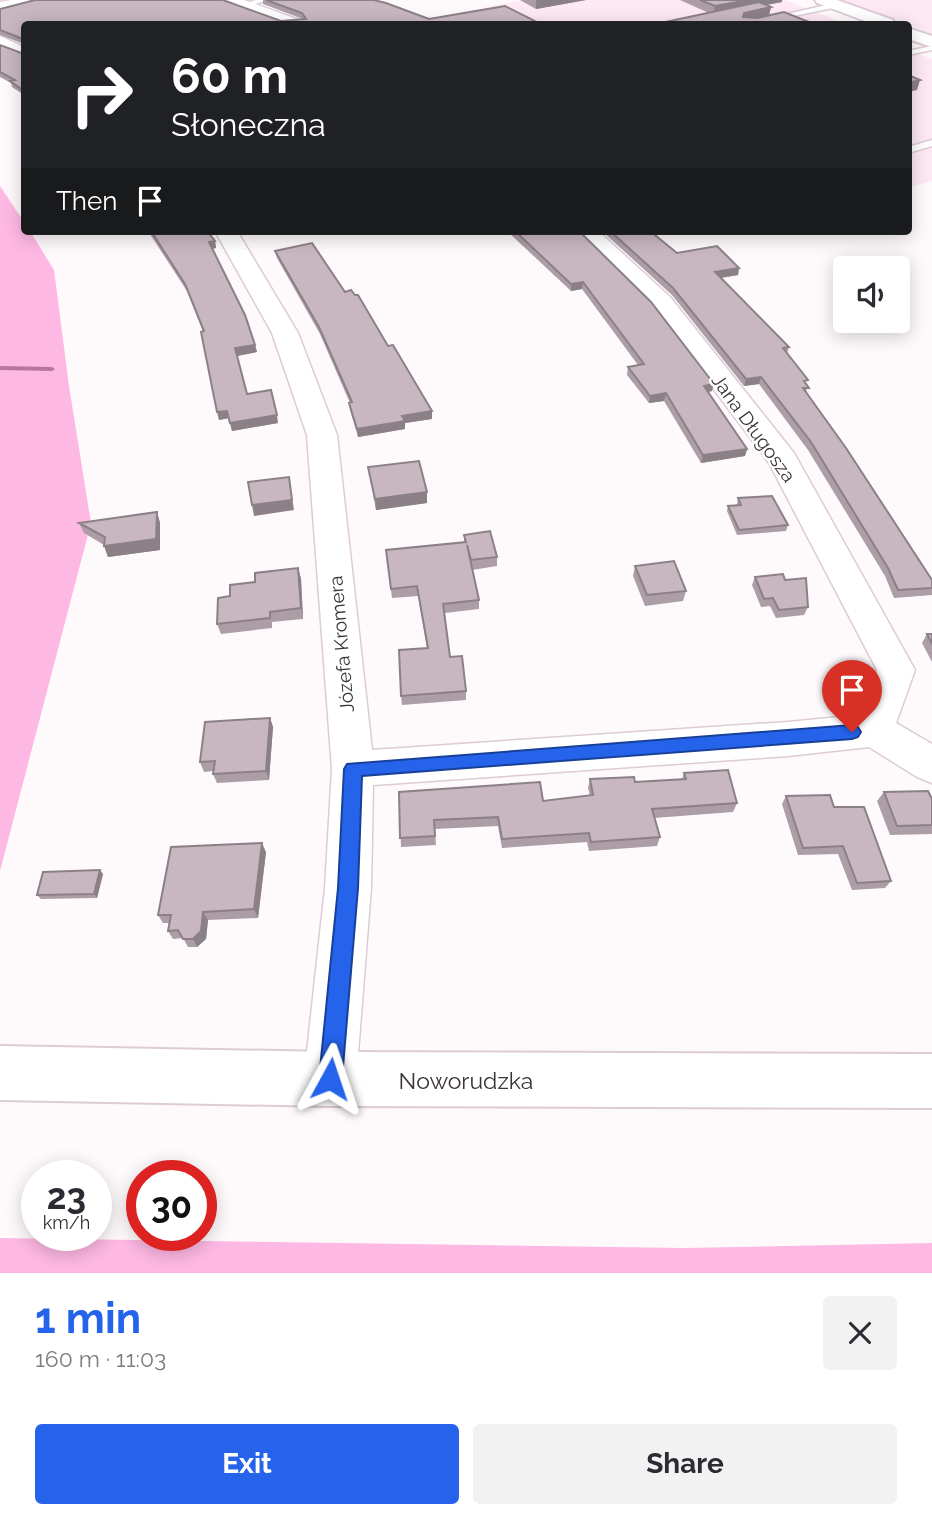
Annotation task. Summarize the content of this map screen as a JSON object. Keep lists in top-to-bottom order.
{
  "streets": {
    "street": ["Jana Długosza", "Józefa Kromera", "Noworudzka"]
  },
  "crossings": [
    ["Józefa Kromera", "Noworudzka"]
  ],
  "page": {
    "turn": ["60 m", "Słoneczna"],
    "then": "Then",
    "speed": "23 km/h",
    "limit": "30",
    "heading": ["1 min", "160 m · 11:03"],
    "buttons": ["Exit", "Share"]
  }
}
